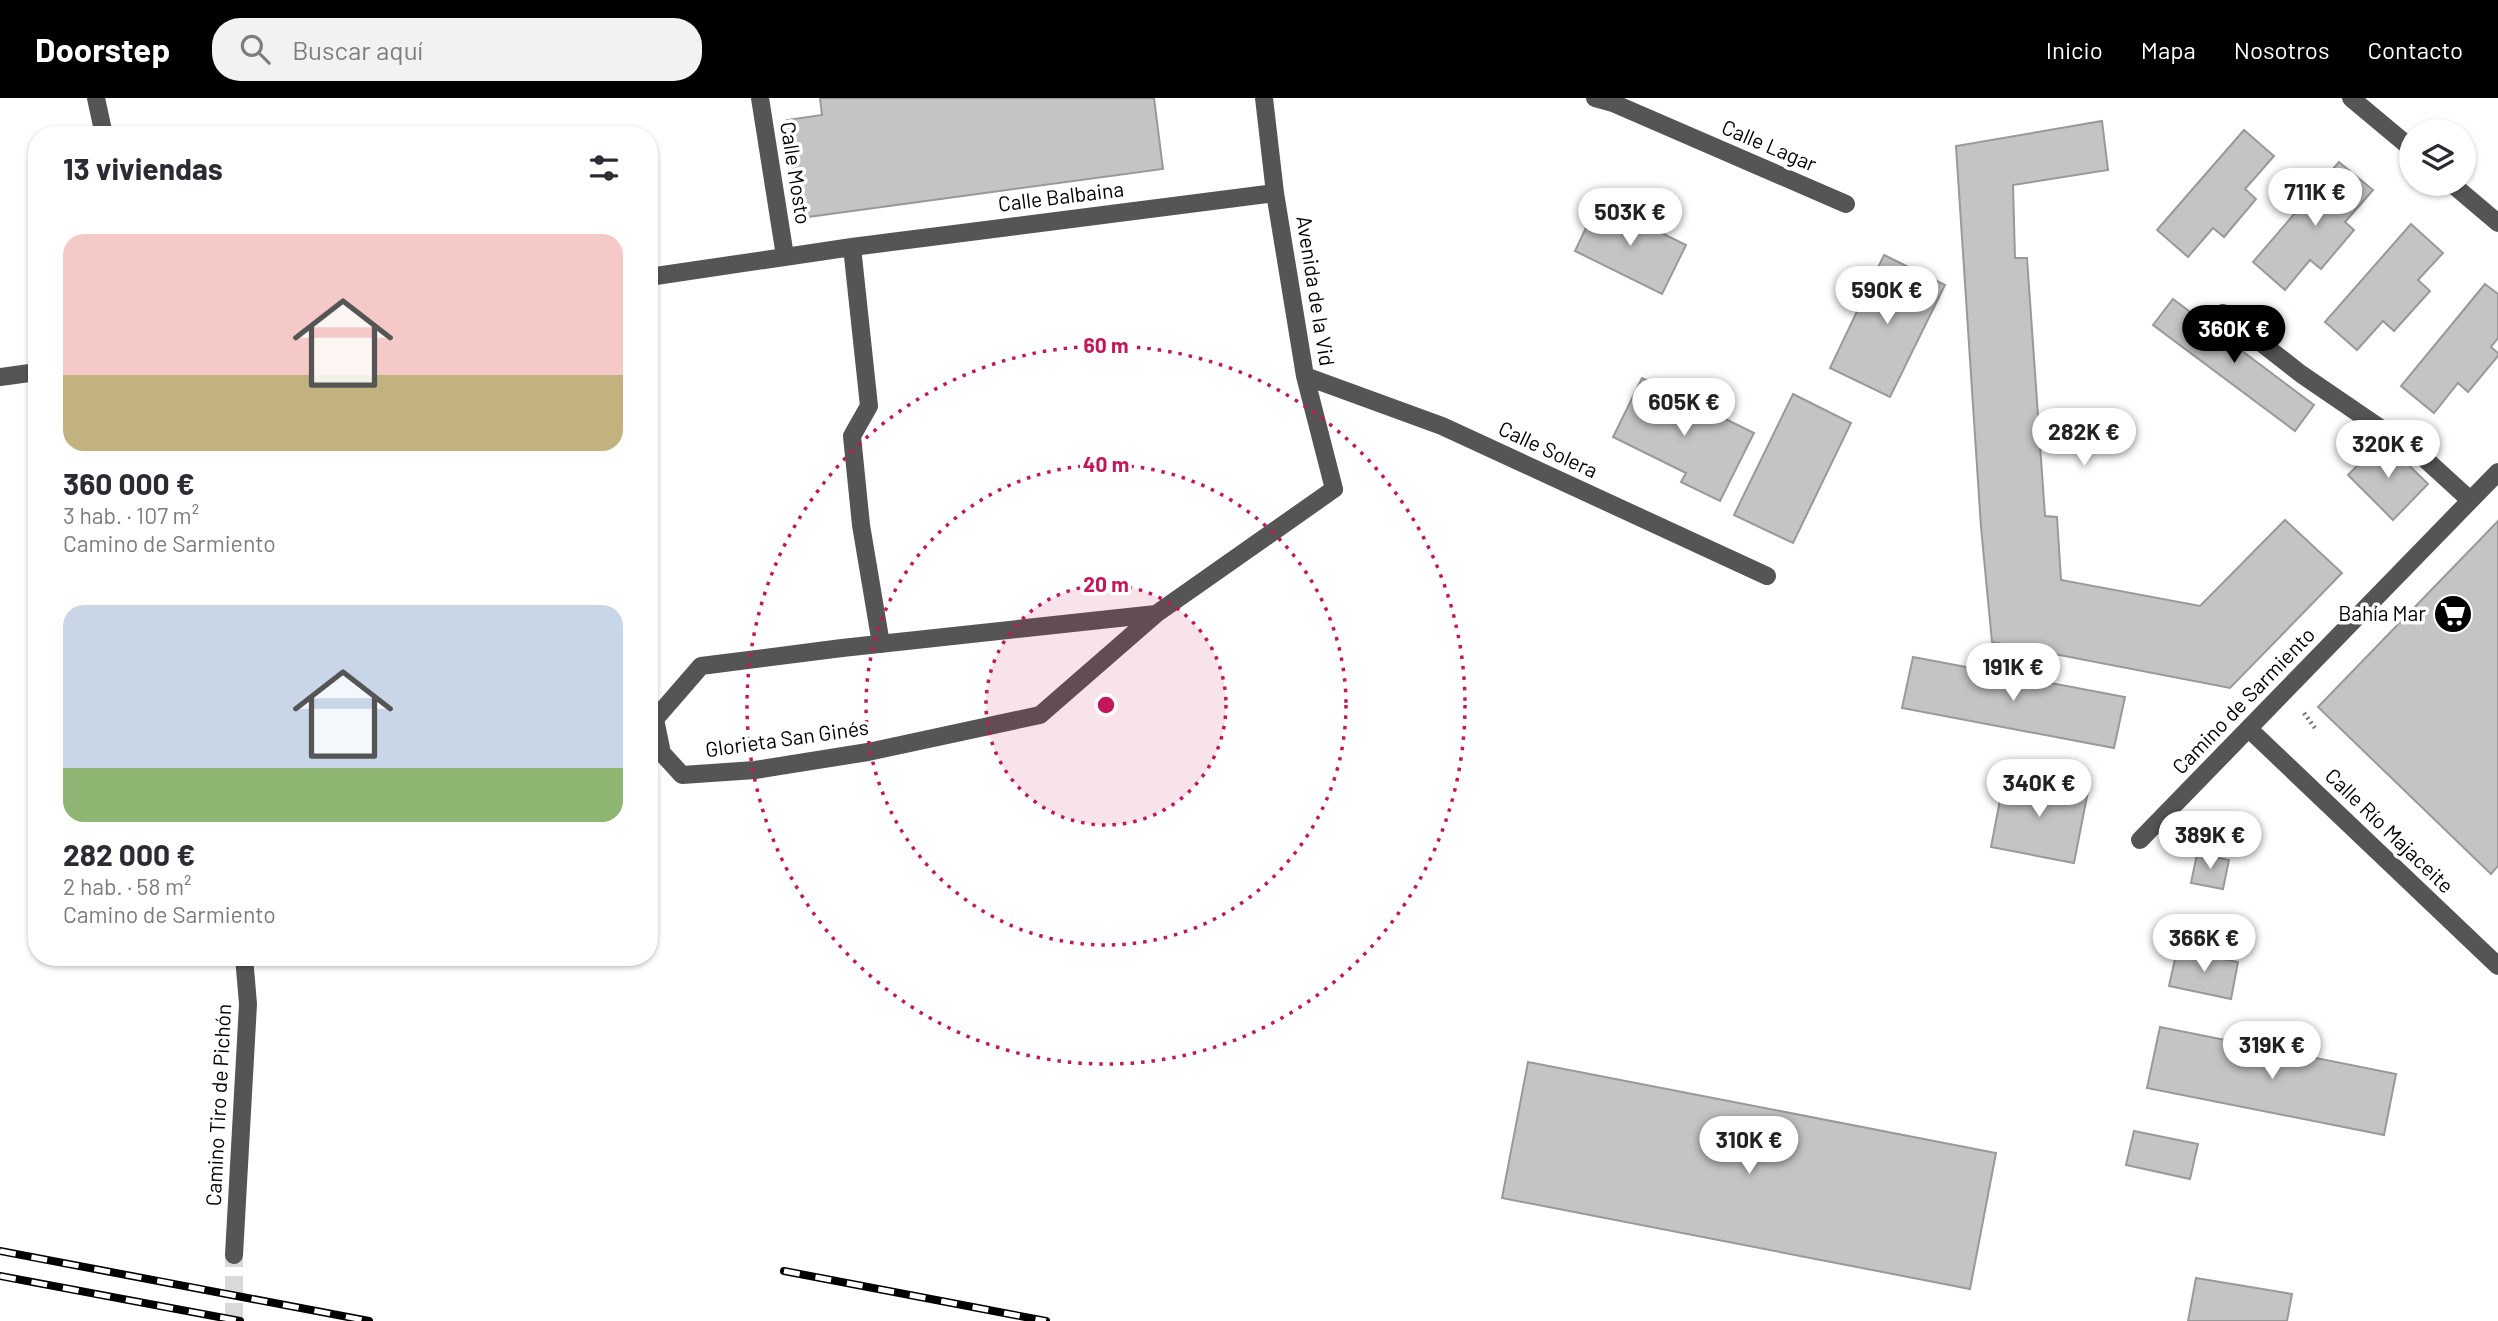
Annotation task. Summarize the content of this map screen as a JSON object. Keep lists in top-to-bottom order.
{
  "streets": {
    "street": [
      "Calle Lagar",
      "Calle Mosto",
      "Calle Balbaina",
      "Avenida de la Vid",
      "Calle Solera",
      "Camino de Sarmiento",
      "Glorieta San Ginés",
      "Calle Río Majaceite",
      "Camino Tiro de Pichón"
    ]
  },
  "crossings": [
    ["Calle Mosto", "Calle Balbaina"],
    ["Calle Balbaina", "Avenida de la Vid"],
    ["Avenida de la Vid", "Calle Solera"],
    ["Avenida de la Vid", "Glorieta San Ginés"],
    ["Camino de Sarmiento", "Calle Río Majaceite"]
  ],
  "places": {
    "supermarket": ["Bahía Mar"]
  },
  "page": {
    "header": "Doorstep",
    "search": "Buscar aquí",
    "nav": [
      "Inicio",
      "Mapa",
      "Nosotros",
      "Contacto"
    ],
    "heading": "13 viviendas",
    "price": [
      "711K €",
      "503K €",
      "590K €",
      "360K €",
      "605K €",
      "282K €",
      "320K €",
      "191K €",
      "340K €",
      "389K €",
      "366K €",
      "319K €",
      "310K €"
    ],
    "list": [
      {
        "name": "360 000 €",
        "note": "3 hab. · 107 m² · Camino de Sarmiento"
      },
      {
        "name": "282 000 €",
        "note": "2 hab. · 58 m² · Camino de Sarmiento"
      }
    ]
  },
  "rings": ["60 m", "40 m", "20 m"]
}
